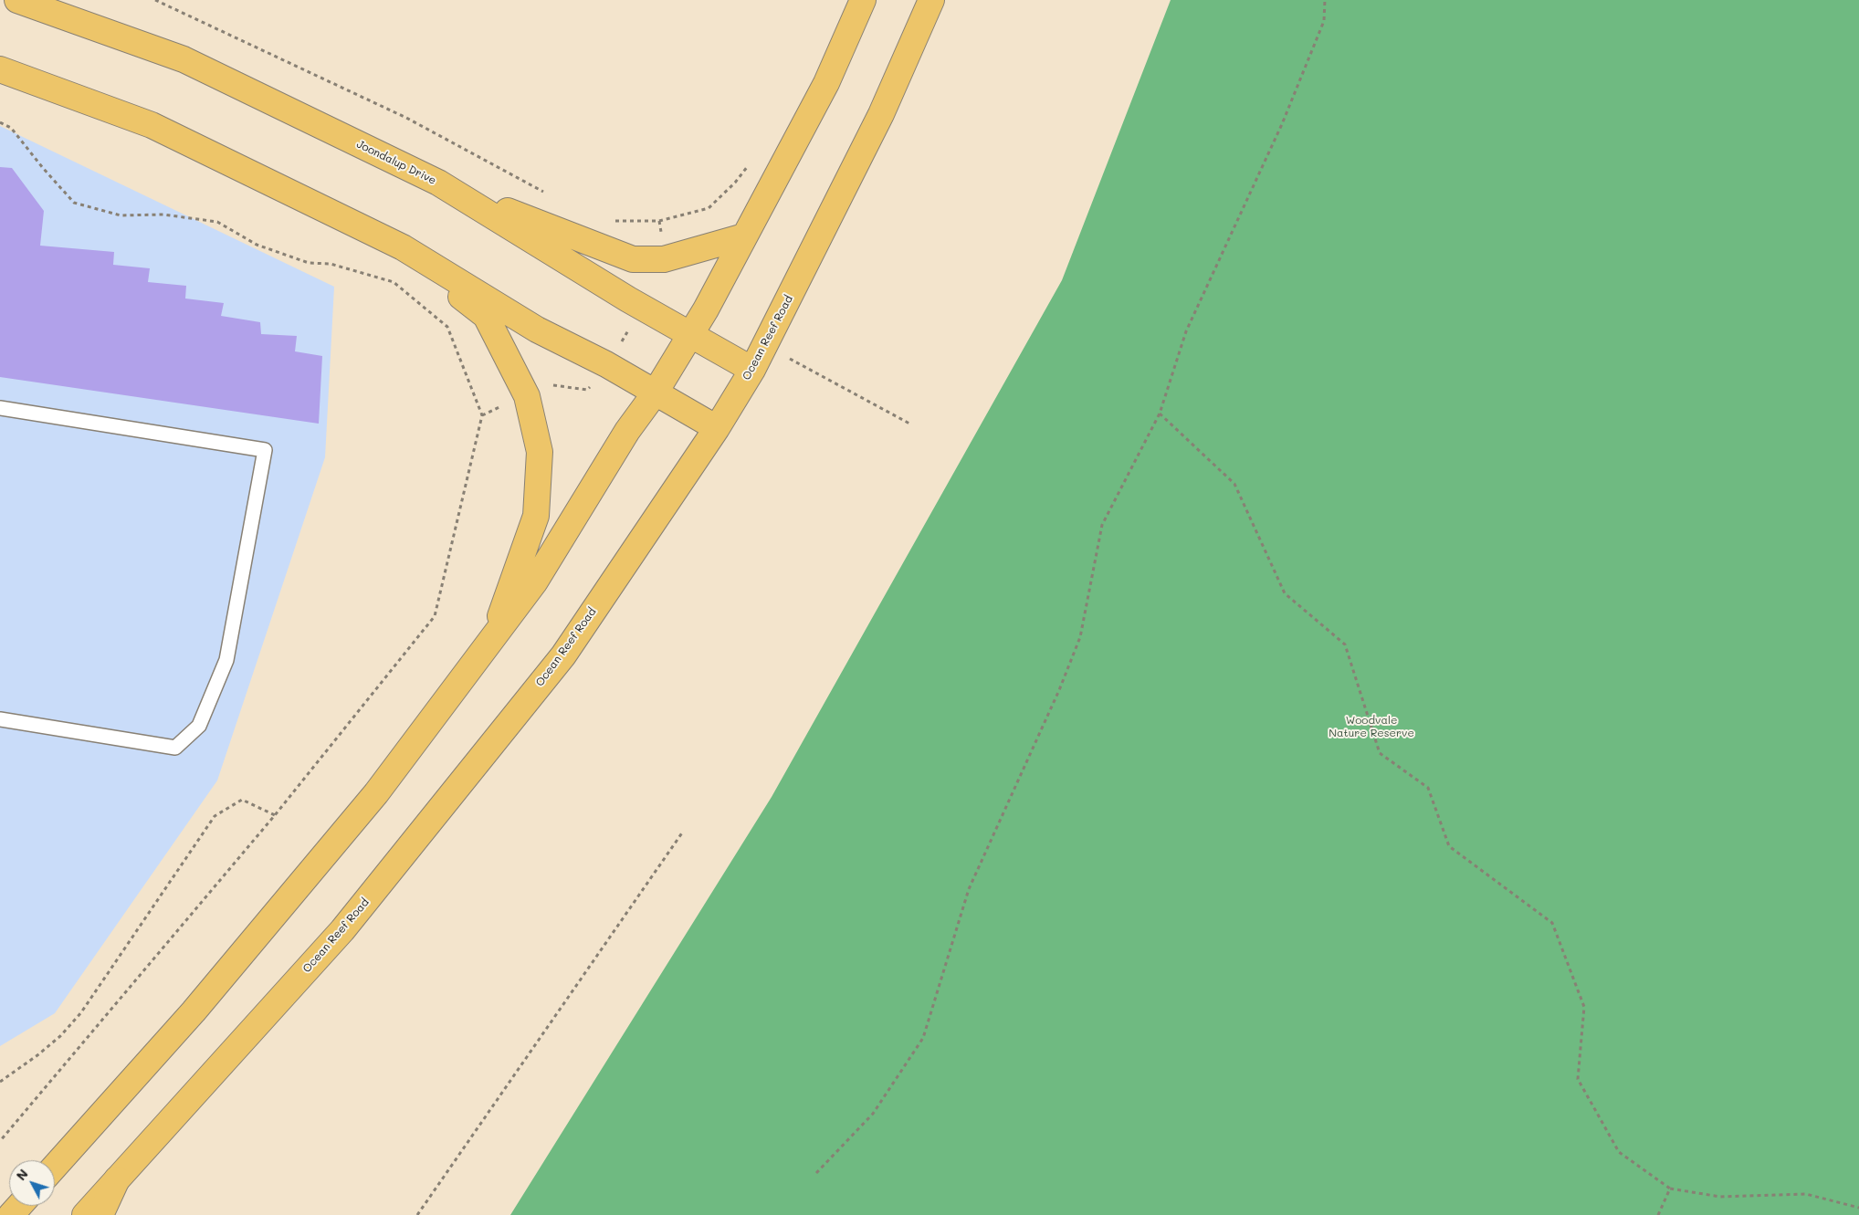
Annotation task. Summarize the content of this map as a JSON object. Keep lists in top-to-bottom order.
{
  "streets": {
    "main road": ["Joondalup Drive", "Ocean Reef Road"]
  },
  "crossings": [
    ["Joondalup Drive", "Ocean Reef Road"]
  ],
  "parks": ["Woodvale Nature Reserve"],
  "north": "top left"
}
